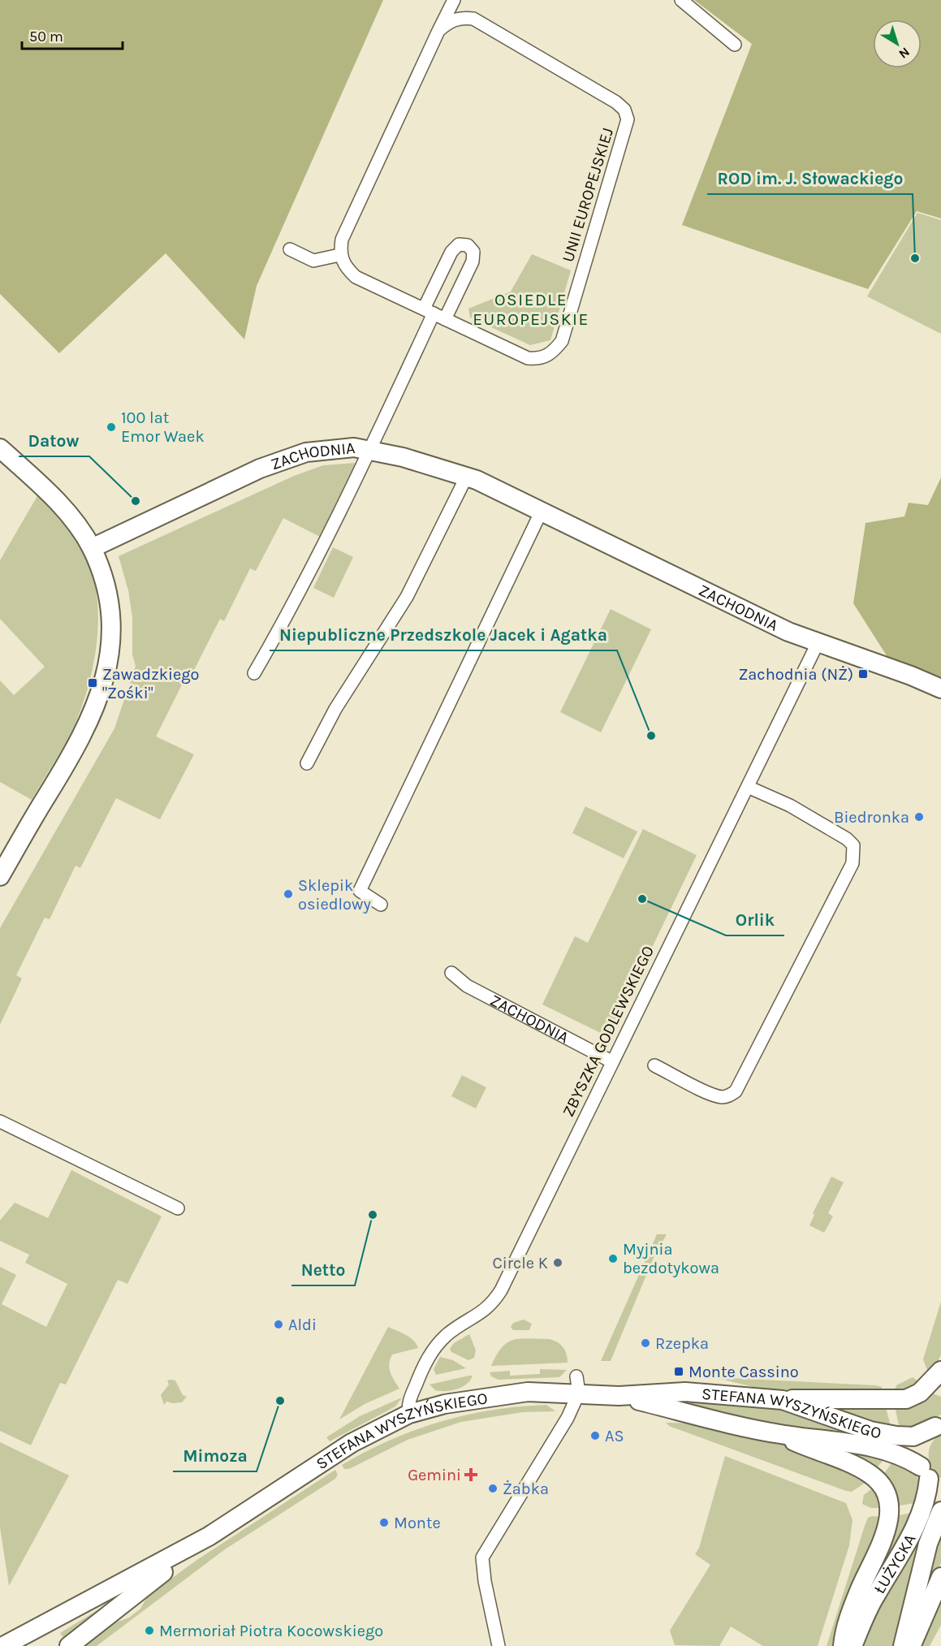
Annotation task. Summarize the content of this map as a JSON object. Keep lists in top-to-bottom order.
{
  "streets": {
    "street": [
      "UNII EUROPEJSKIEJ",
      "ZACHODNIA",
      "ZBYSZKA GODLEWSKIEGO",
      "STEFANA WYSZYŃSKIEGO",
      "ŁUŻYCKA"
    ]
  },
  "crossings": [
    ["ZACHODNIA", "ZBYSZKA GODLEWSKIEGO"],
    ["ZBYSZKA GODLEWSKIEGO", "STEFANA WYSZYŃSKIEGO"],
    ["STEFANA WYSZYŃSKIEGO", "ŁUŻYCKA"]
  ],
  "districts": ["OSIEDLE EUROPEJSKIE"],
  "places": {
    "other": [
      "ROD im. J. Słowackiego",
      "100 lat Emor Waek",
      "Datow",
      "Niepubliczne Przedszkole Jacek i Agatka",
      "Biedronka",
      "Sklepik osiedlowy",
      "Orlik",
      "Netto",
      "Myjnia bezdotykowa",
      "Circle K",
      "Aldi",
      "Rzepka",
      "Mimoza",
      "AS",
      "Żabka",
      "Monte",
      "Mermoriał Piotra Kocowskiego"
    ],
    "transit": ["Zachodnia (NŻ)", "Zawadzkiego \"Zośki\"", "Monte Cassino"],
    "health": ["Gemini"]
  },
  "scale_bar": "50 m",
  "north": "bottom right"
}
